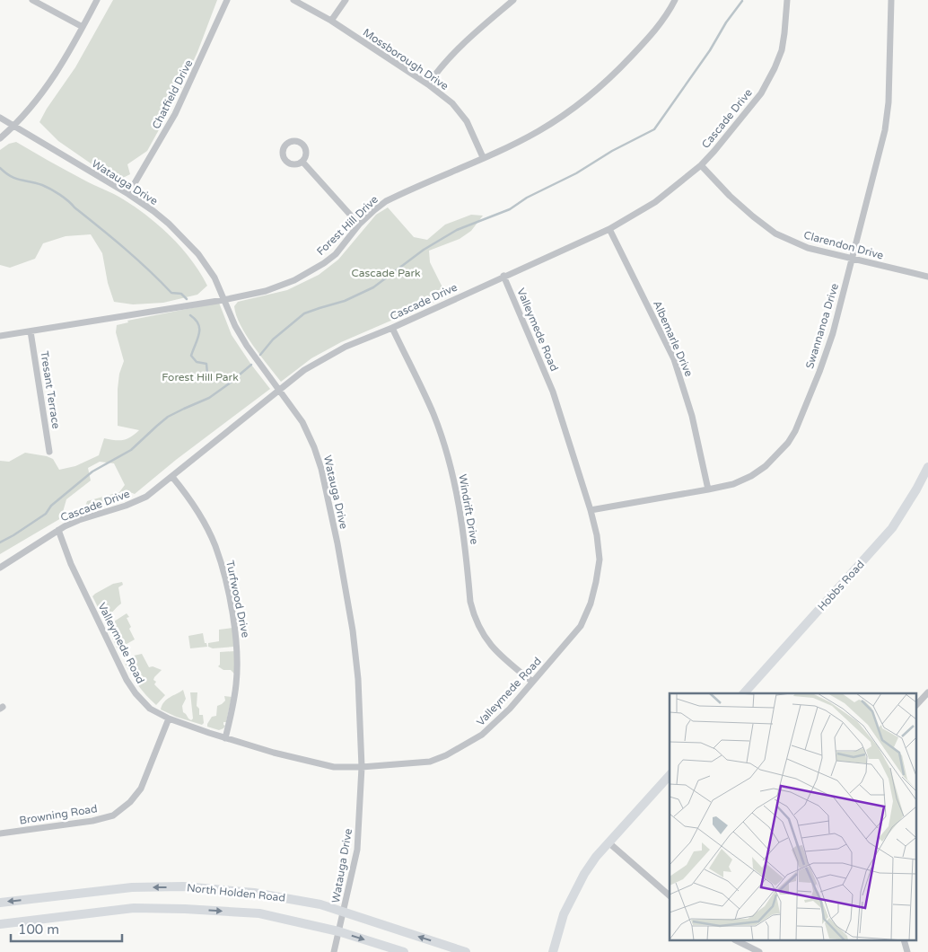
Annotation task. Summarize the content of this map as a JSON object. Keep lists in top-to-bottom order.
{
  "streets": {
    "main road": ["Hobbs Road", "North Holden Road"],
    "street": [
      "Mossborough Drive",
      "Chatfield Drive",
      "Cascade Drive",
      "Watauga Drive",
      "Forest Hill Drive",
      "Clarendon Drive",
      "Swannanoa Drive",
      "Valleymede Road",
      "Albemarle Drive",
      "Tresant Terrace",
      "Windrift Drive",
      "Turfwood Drive",
      "Browning Road"
    ]
  },
  "crossings": [
    ["Mossborough Drive", "Forest Hill Drive"],
    ["Chatfield Drive", "Watauga Drive"],
    ["Cascade Drive", "Watauga Drive"],
    ["Cascade Drive", "Clarendon Drive"],
    ["Cascade Drive", "Valleymede Road"],
    ["Cascade Drive", "Albemarle Drive"],
    ["Cascade Drive", "Windrift Drive"],
    ["Cascade Drive", "Turfwood Drive"],
    ["Watauga Drive", "Forest Hill Drive"],
    ["Watauga Drive", "Valleymede Road"],
    ["Watauga Drive", "North Holden Road"],
    ["Forest Hill Drive", "Tresant Terrace"],
    ["Clarendon Drive", "Swannanoa Drive"],
    ["Swannanoa Drive", "Valleymede Road"],
    ["Swannanoa Drive", "Albemarle Drive"],
    ["Valleymede Road", "Windrift Drive"],
    ["Valleymede Road", "Turfwood Drive"],
    ["Valleymede Road", "Browning Road"]
  ],
  "parks": ["Cascade Park", "Forest Hill Park"],
  "scale_bar": "100 m"
}
